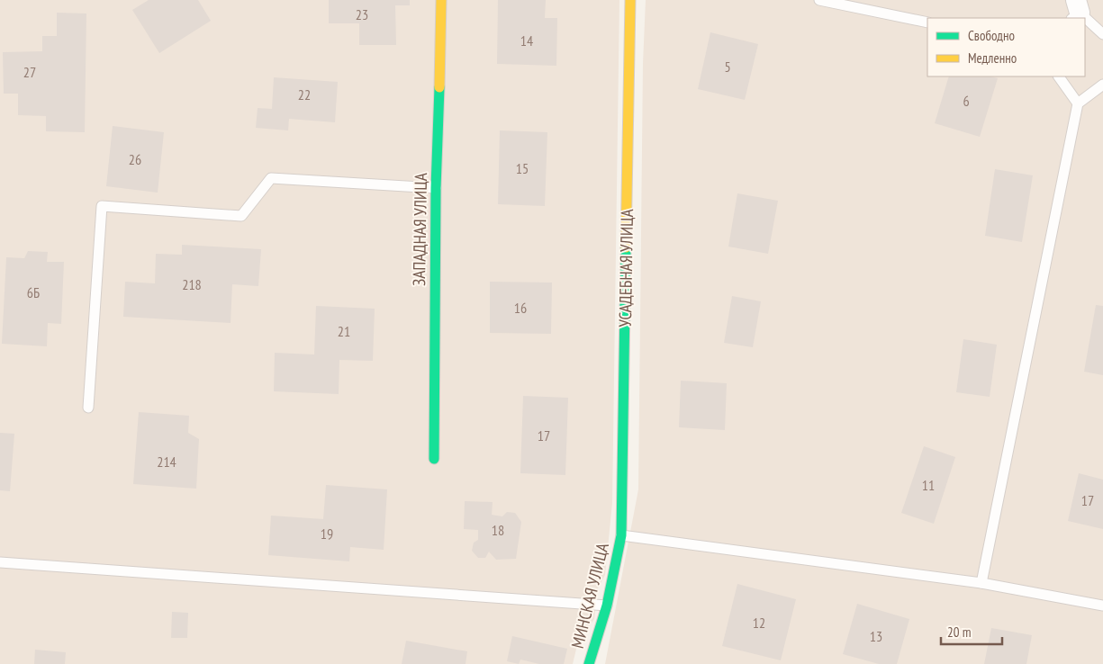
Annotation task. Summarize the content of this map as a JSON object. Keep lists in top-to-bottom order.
{
  "streets": {
    "street": ["ЗАПАДНАЯ УЛИЦА", "УСАДЕБНАЯ УЛИЦА", "МИНСКАЯ УЛИЦА"]
  },
  "crossings": [
    ["УСАДЕБНАЯ УЛИЦА", "МИНСКАЯ УЛИЦА"]
  ],
  "house_numbers": [
    "23",
    "14",
    "5",
    "27",
    "22",
    "6",
    "26",
    "15",
    "218",
    "6Б",
    "16",
    "21",
    "17",
    "214",
    "11",
    "17",
    "18",
    "19",
    "12",
    "13"
  ],
  "legend": ["Свободно", "Медленно"],
  "scale_bar": "20 m"
}
